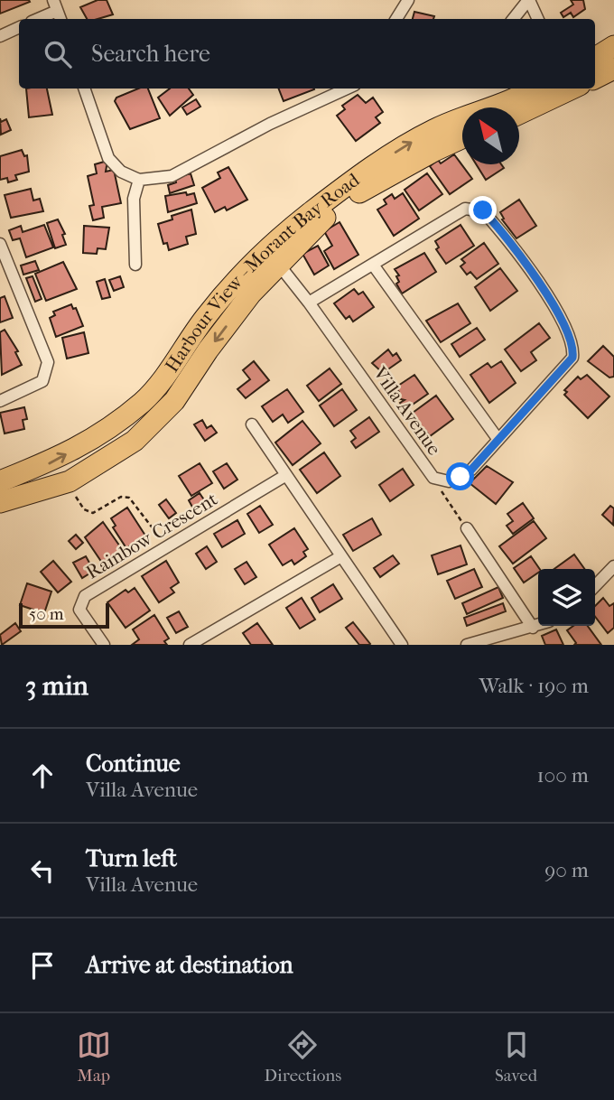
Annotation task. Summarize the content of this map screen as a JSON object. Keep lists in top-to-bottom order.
{
  "streets": {
    "highway": ["Harbour View - Morant Bay Road"],
    "street": ["Villa Avenue", "Rainbow Crescent"]
  },
  "crossings": [
    ["Harbour View - Morant Bay Road", "Villa Avenue"]
  ],
  "scale_bar": "50 m",
  "north": "top left",
  "page": {
    "search": "Search here",
    "scale": "50 m",
    "heading": ["3 min", "Walk · 190 m"],
    "list": [
      ["Continue", "Villa Avenue", "100 m"],
      ["Turn left", "Villa Avenue", "90 m"],
      "Arrive at destination"
    ],
    "nav": ["Map", "Directions", "Saved"]
  }
}
